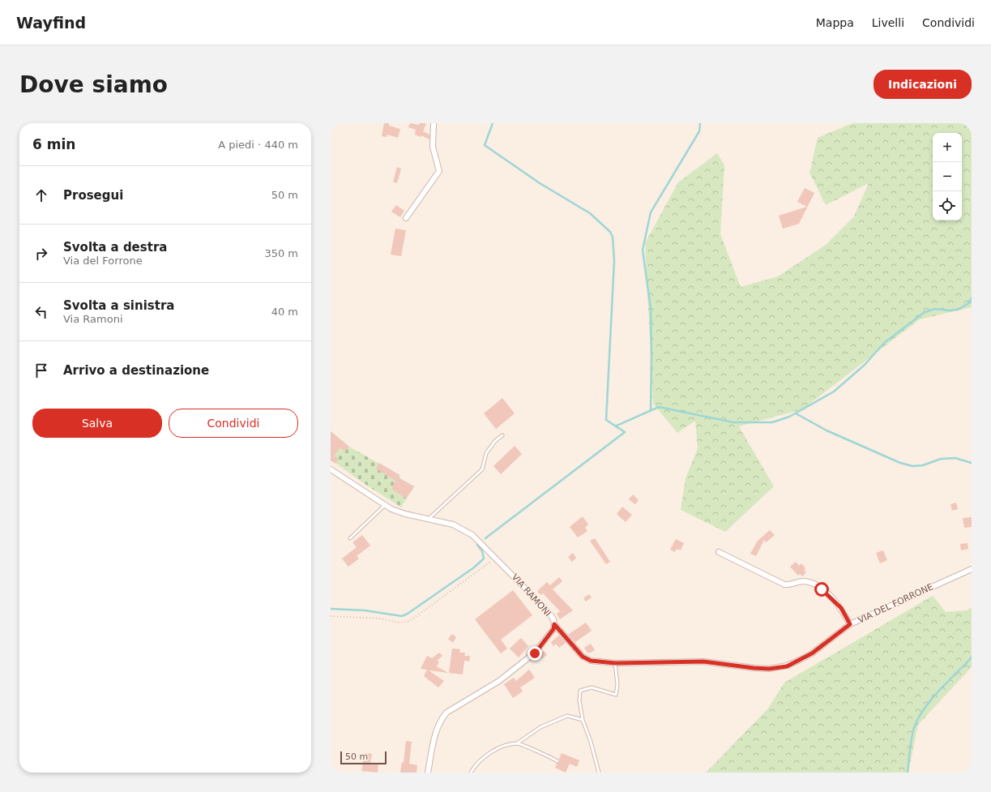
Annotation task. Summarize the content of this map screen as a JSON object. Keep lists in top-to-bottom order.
{
  "streets": {
    "street": ["VIA RAMONI", "VIA DEL FORRONE"]
  },
  "crossings": [
    ["VIA RAMONI", "VIA DEL FORRONE"]
  ],
  "scale_bar": "50 m",
  "page": {
    "header": "Wayfind",
    "nav": ["Mappa", "Livelli", "Condividi"],
    "buttons": [
      "Indicazioni",
      ["Salva", "Condividi"]
    ],
    "title": "Dove siamo",
    "heading": ["6 min", "A piedi · 440 m"],
    "map_buttons": ["+", "−"],
    "list": [
      ["Prosegui", "50 m"],
      ["Svolta a destra", "Via del Forrone", "350 m"],
      ["Svolta a sinistra", "Via Ramoni", "40 m"],
      "Arrivo a destinazione"
    ],
    "scale": "50 m"
  }
}
